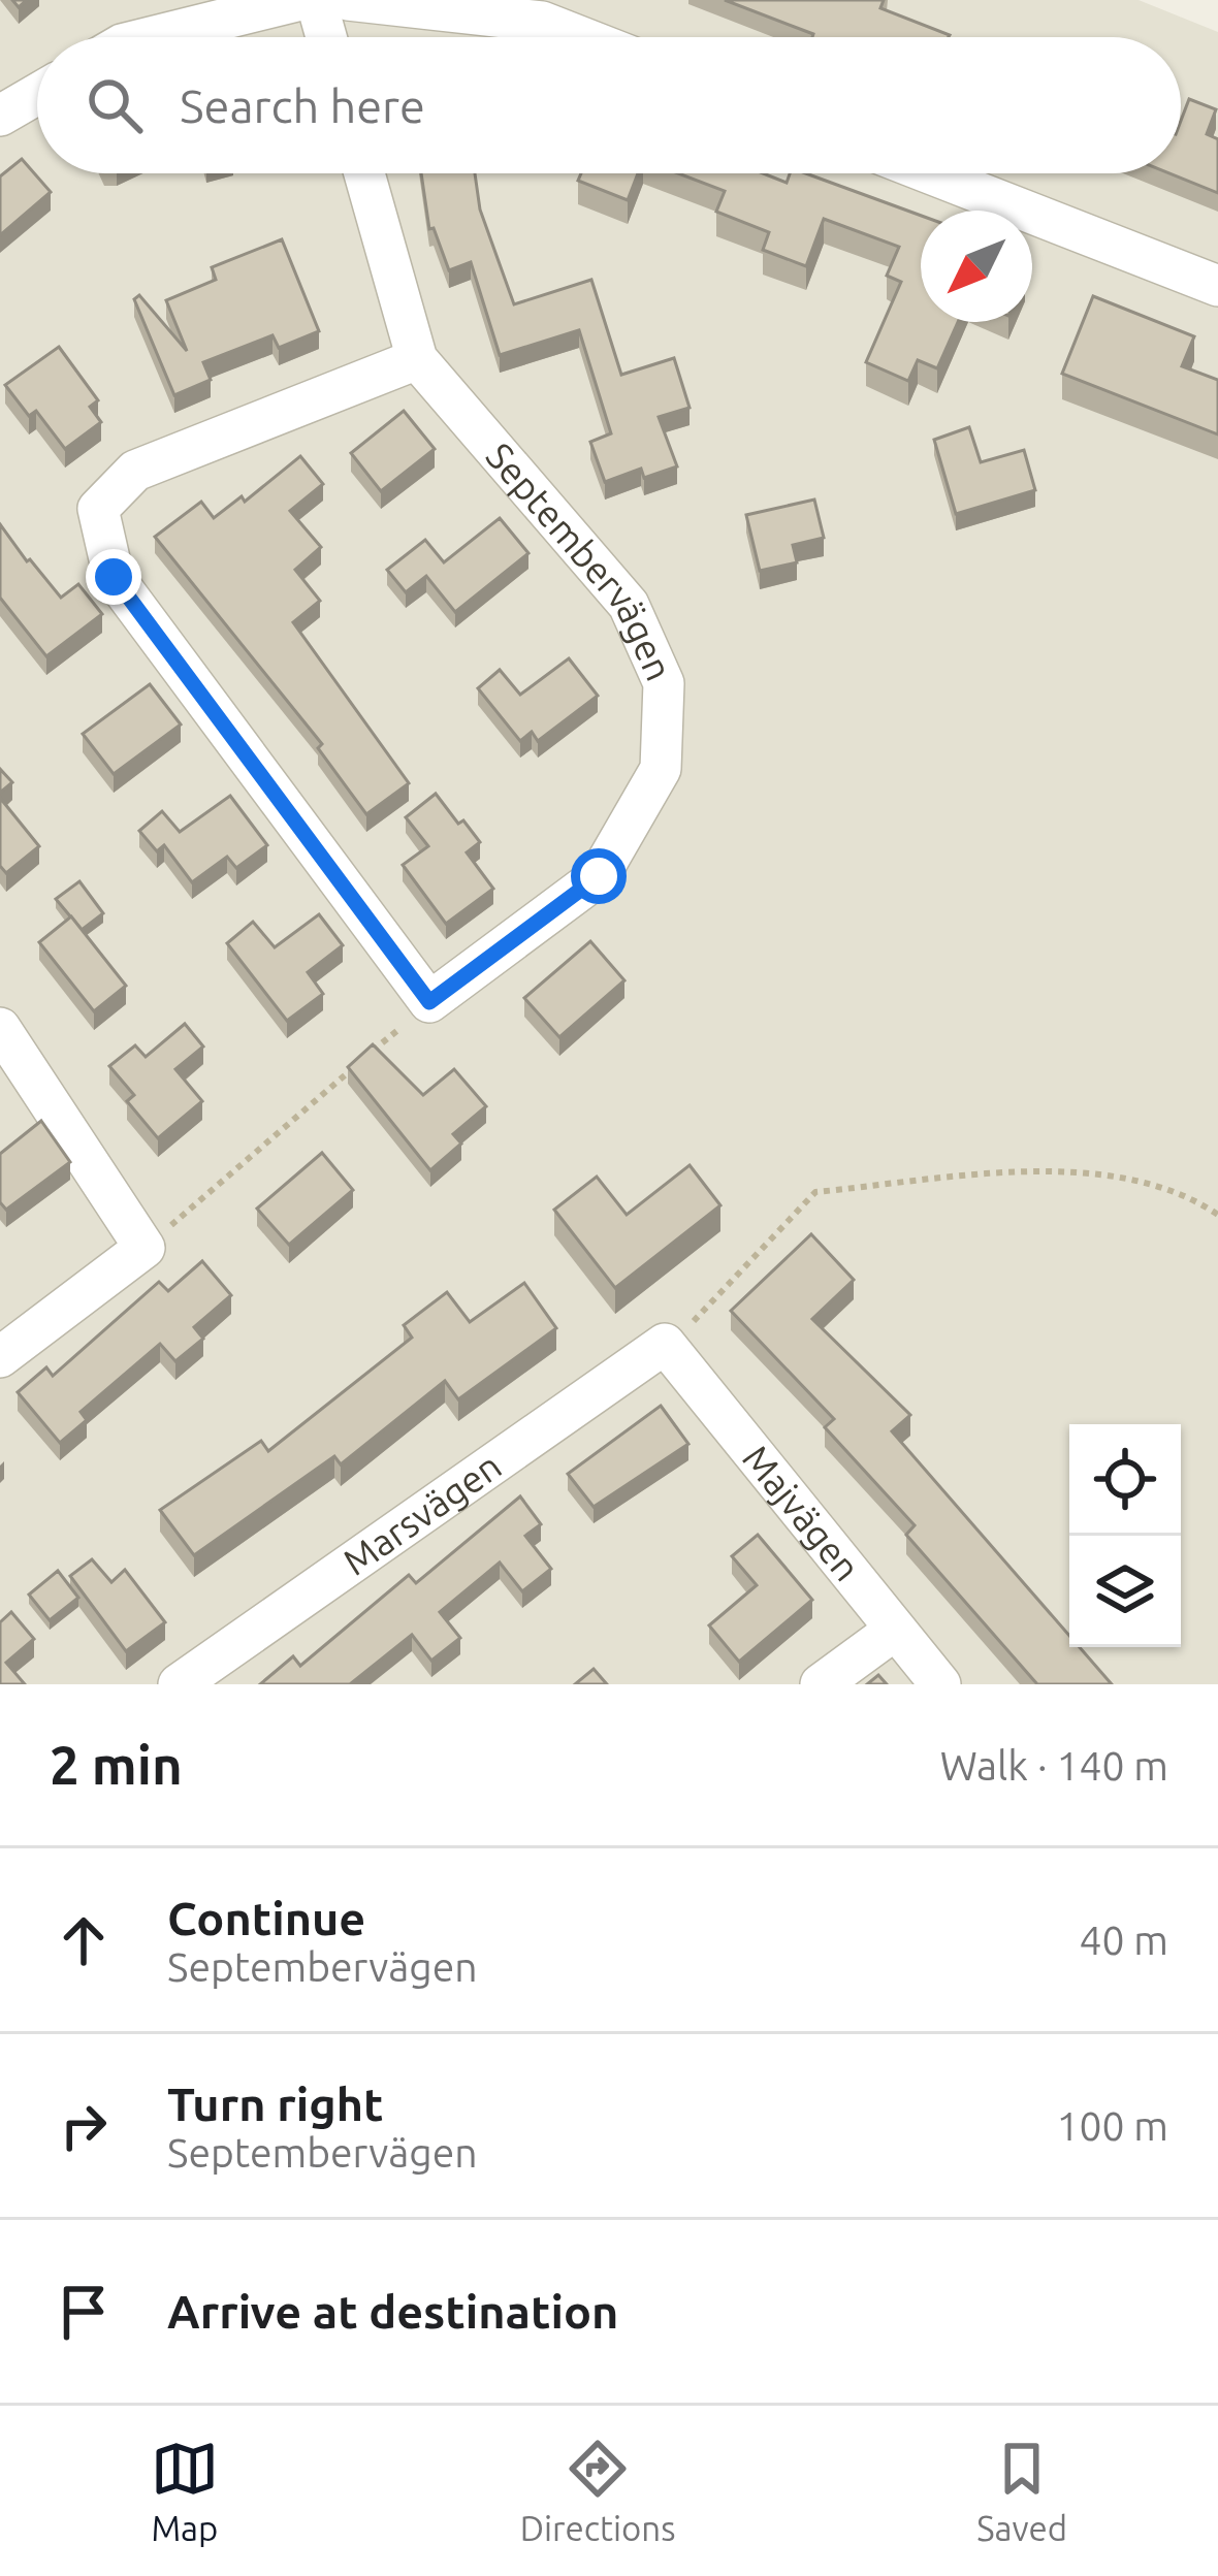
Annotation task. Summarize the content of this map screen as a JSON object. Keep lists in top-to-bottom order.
{
  "streets": {
    "street": ["Septembervägen", "Marsvägen", "Majvägen"]
  },
  "crossings": [
    ["Marsvägen", "Majvägen"]
  ],
  "north": "bottom left",
  "page": {
    "search": "Search here",
    "heading": ["2 min", "Walk · 140 m"],
    "list": [
      ["Continue", "Septembervägen", "40 m"],
      ["Turn right", "Septembervägen", "100 m"],
      "Arrive at destination"
    ],
    "nav": ["Map", "Directions", "Saved"]
  }
}
